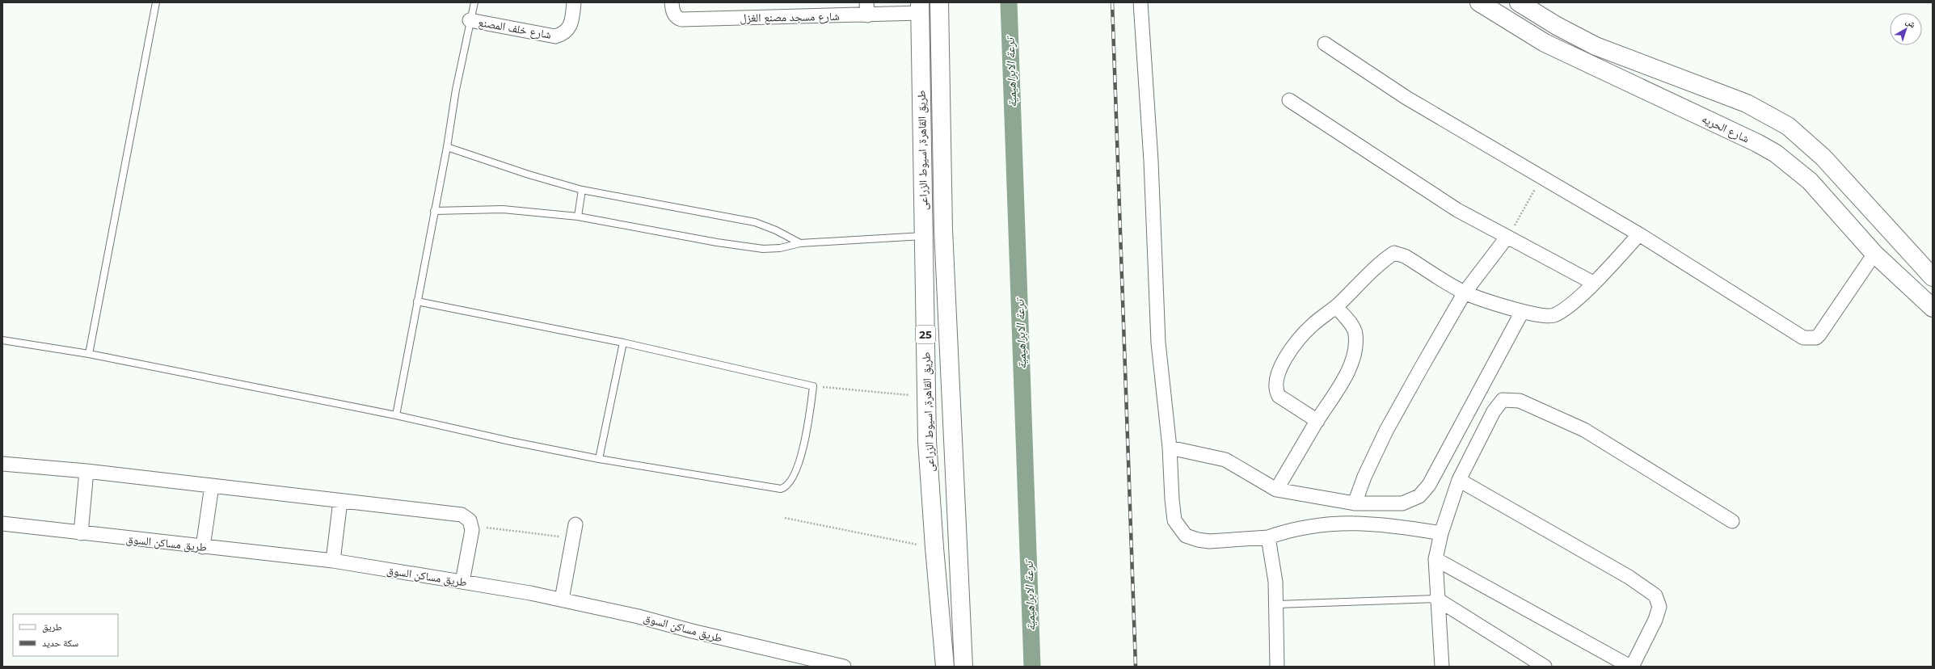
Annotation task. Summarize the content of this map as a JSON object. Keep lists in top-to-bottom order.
{
  "streets": {
    "main road": ["شارع الحريه", "طريق القاهرة, اسيوط الزراعى", "25"],
    "street": ["شارع مسجد مصنع الغزل", "شارع خلف المصنع", "طريق مساكن السوق"]
  },
  "crossings": [
    ["شارع مسجد مصنع الغزل", "طريق القاهرة, اسيوط الزراعى"]
  ],
  "water": ["ترعة الابراهيمية"],
  "legend": ["طريق", "سكة حديد"],
  "north": "top right"
}
